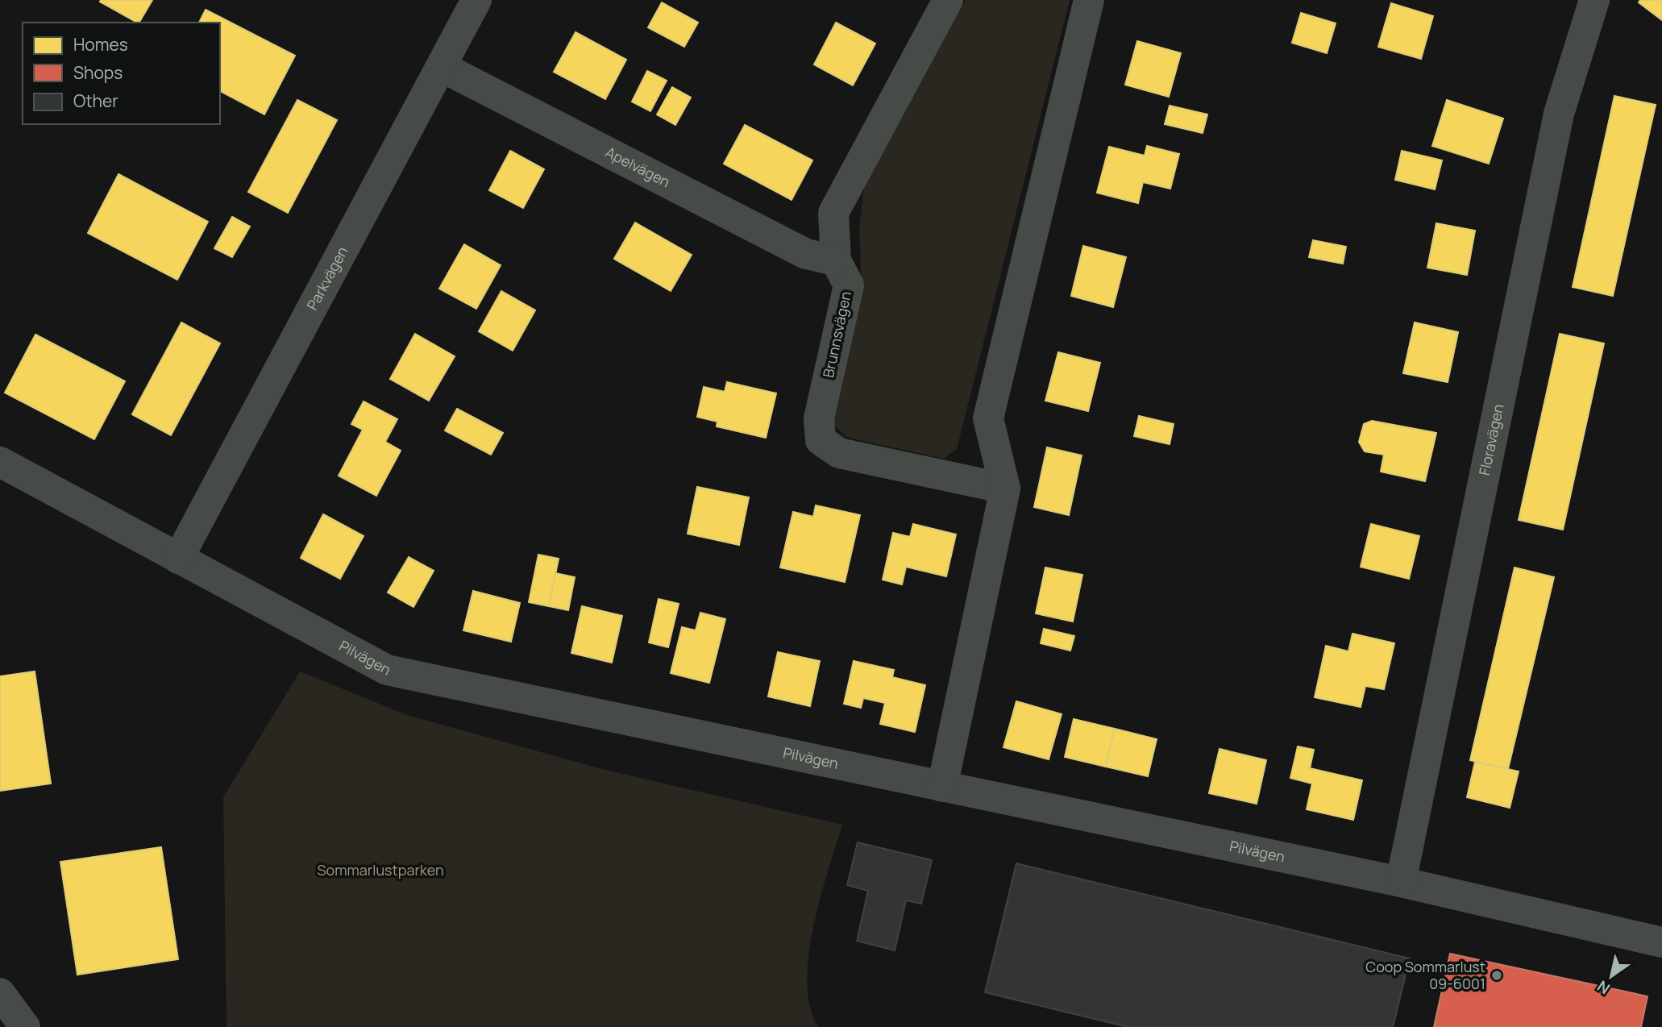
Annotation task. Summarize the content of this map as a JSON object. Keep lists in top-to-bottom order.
{
  "streets": {
    "street": [
      "Apelvägen",
      "Parkvägen",
      "Brunnsvägen",
      "Floravägen",
      "Pilvägen"
    ]
  },
  "crossings": [
    ["Apelvägen", "Parkvägen"],
    ["Apelvägen", "Brunnsvägen"],
    ["Parkvägen", "Pilvägen"],
    ["Floravägen", "Pilvägen"]
  ],
  "parks": ["Sommarlustparken"],
  "places": ["Coop Sommarlust 09-6001"],
  "legend": ["Homes", "Shops", "Other"],
  "north": "bottom left"
}
